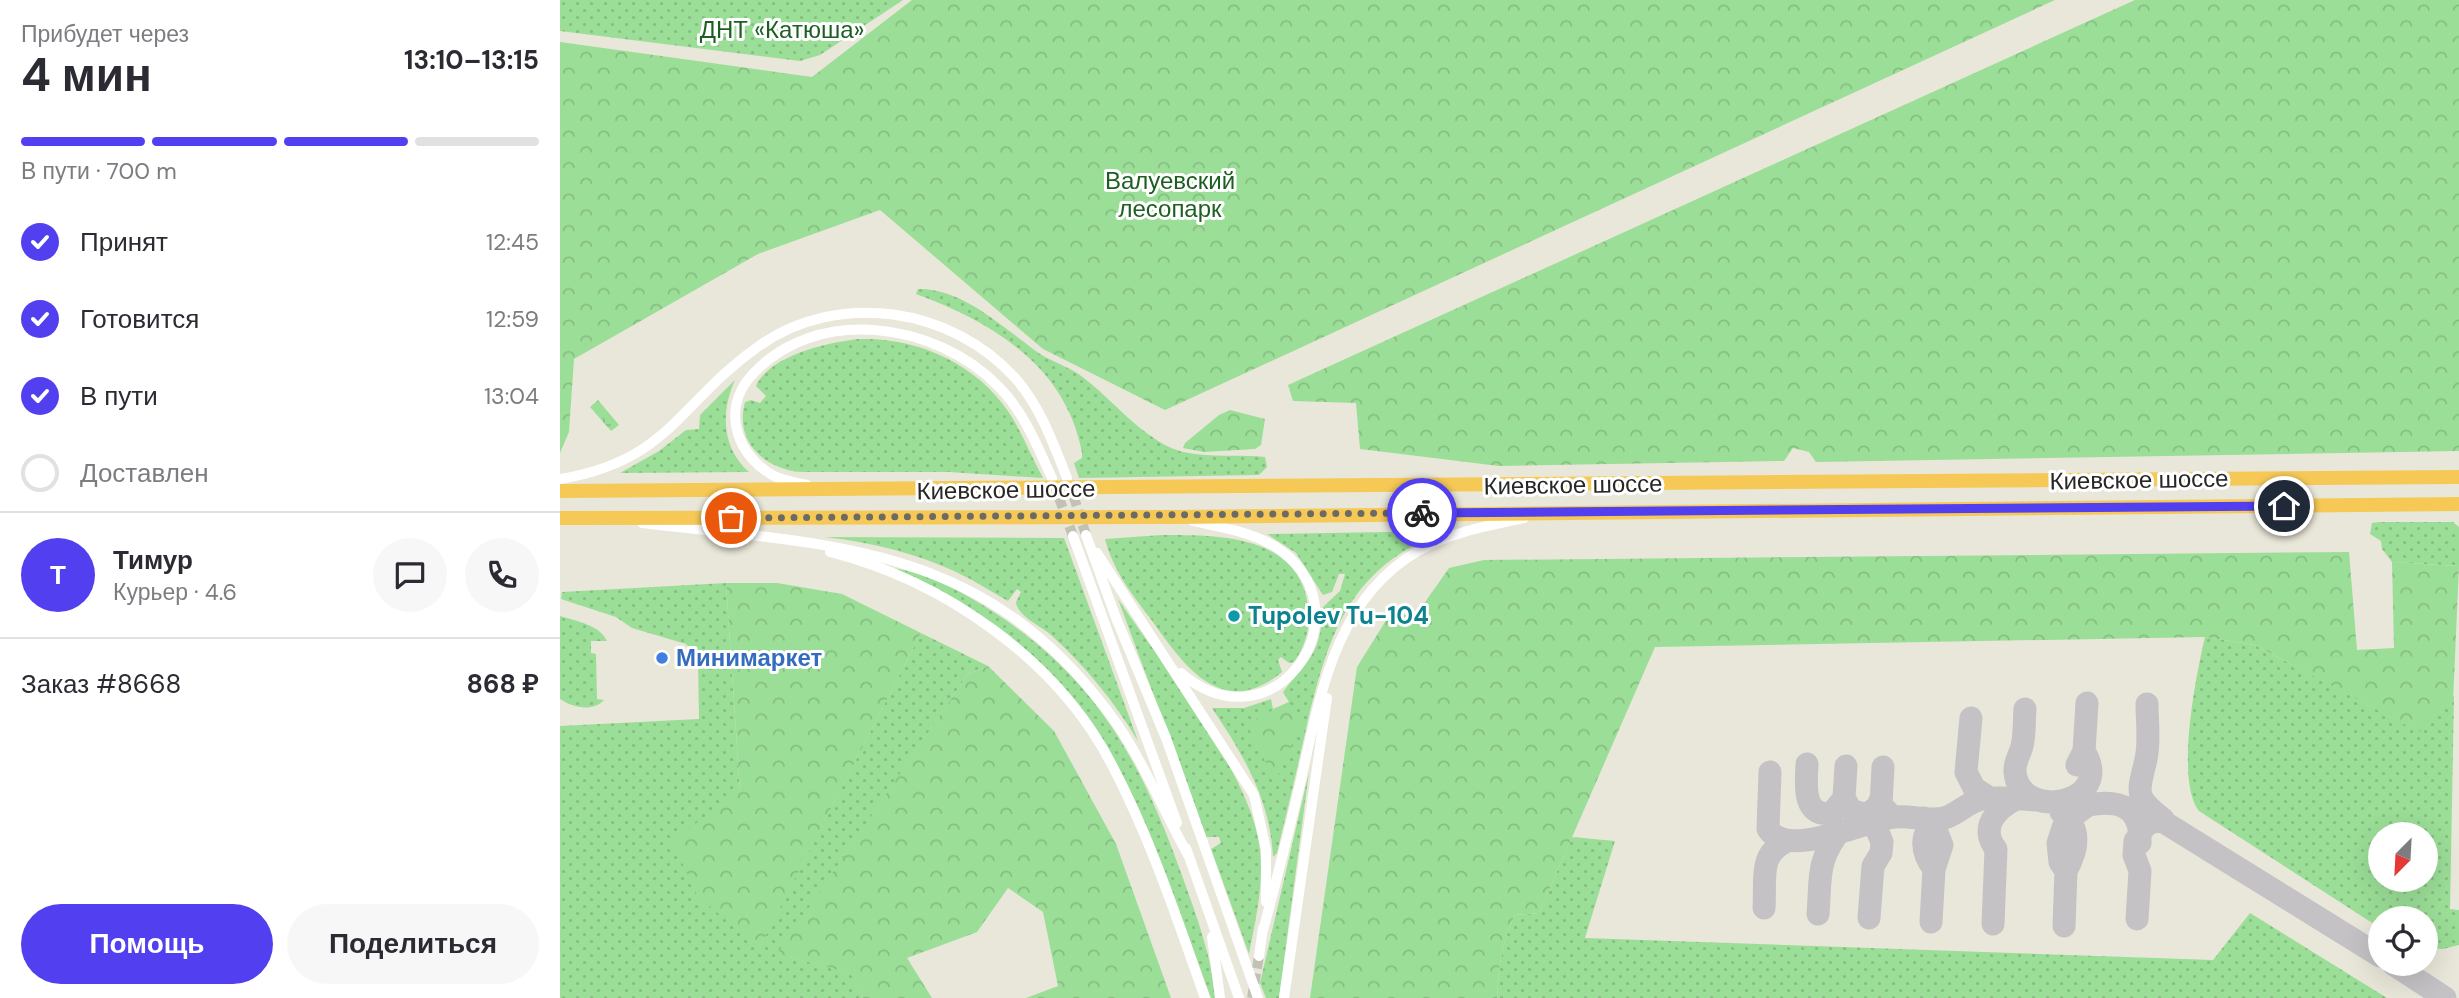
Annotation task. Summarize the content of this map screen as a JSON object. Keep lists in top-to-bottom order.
{
  "streets": {
    "highway": ["Киевское шоссе"]
  },
  "parks": ["ДНТ «Катюша»", "Валуевский лесопарк"],
  "places": ["Tupolev Tu-104", "Минимаркет"],
  "north": "bottom left",
  "page": {
    "heading": ["4 мин", "Прибудет через", "13:10–13:15"],
    "panel": [
      "Тимур",
      "Курьер · 4.6",
      "Заказ #8668",
      "868 ₽"
    ],
    "bar": "В пути · 700 m",
    "list": [
      ["Принят", "12:45"],
      ["Готовится", "12:59"],
      ["В пути", "13:04"],
      "Доставлен"
    ],
    "round": "Т",
    "buttons": ["Помощь", "Поделиться"]
  }
}
